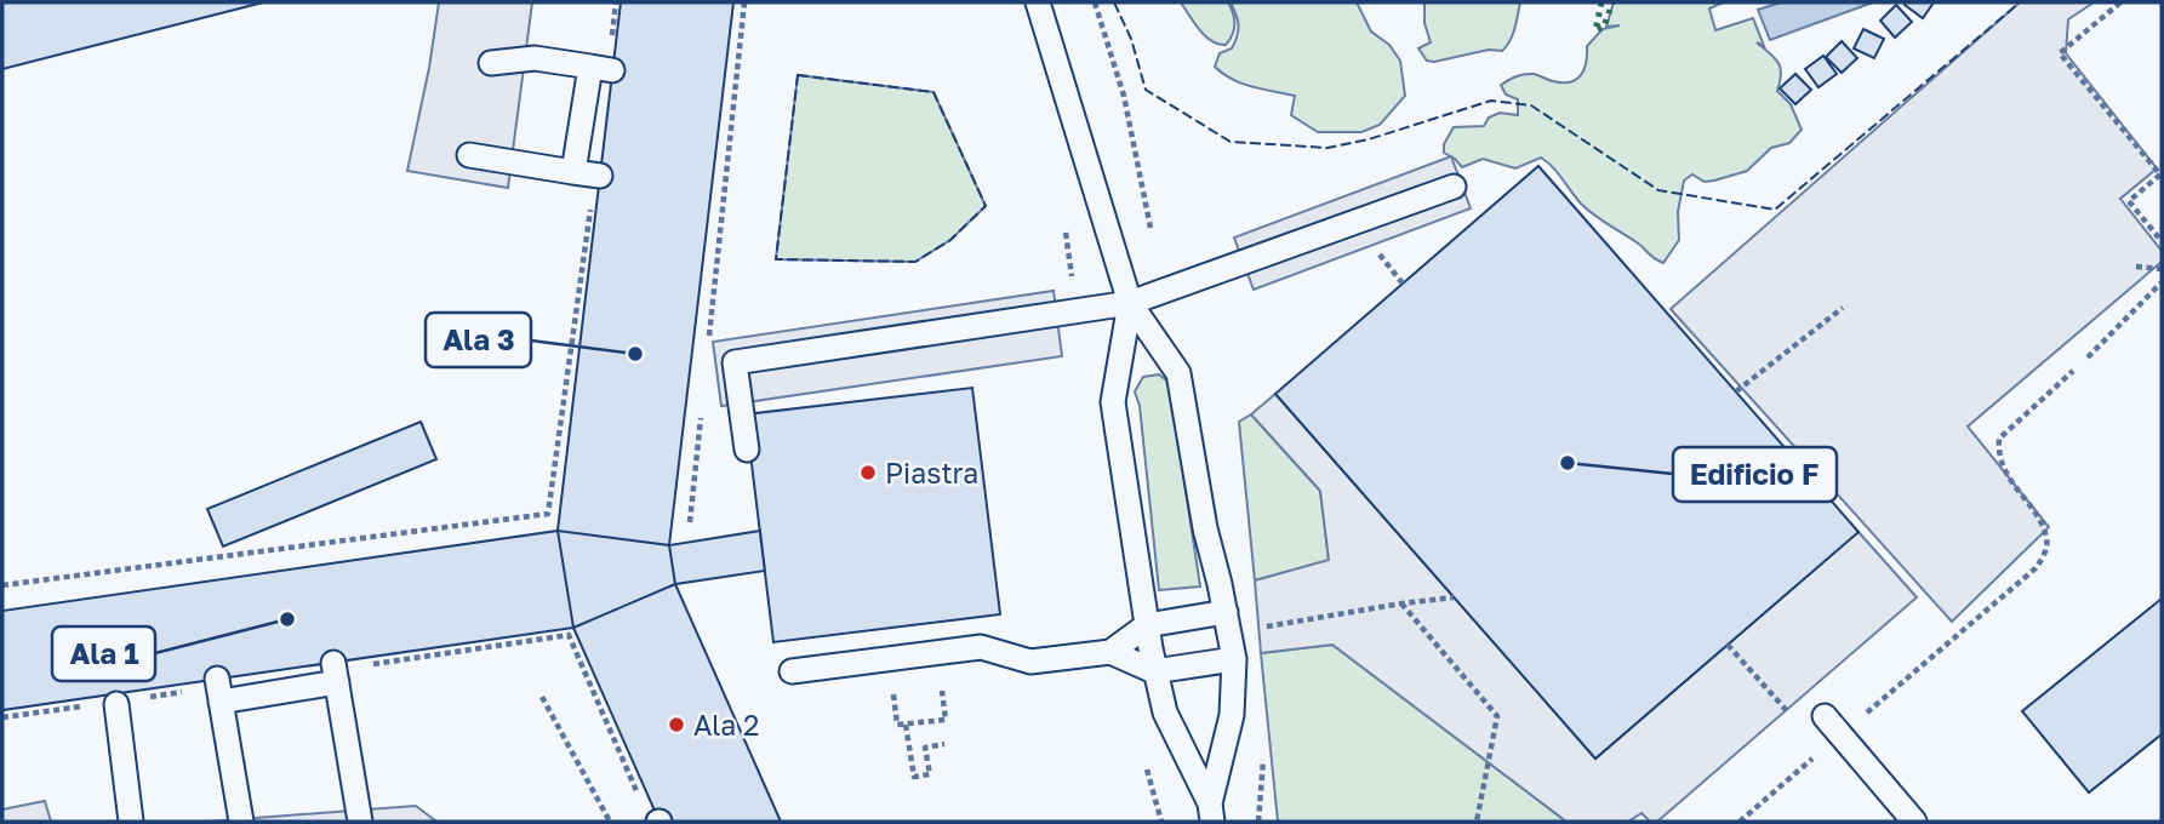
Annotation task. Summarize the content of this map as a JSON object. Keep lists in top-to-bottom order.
{
  "places": [
    "Ala 3",
    "Edificio F",
    "Piastra",
    "Ala 1",
    "Ala 2"
  ]
}
